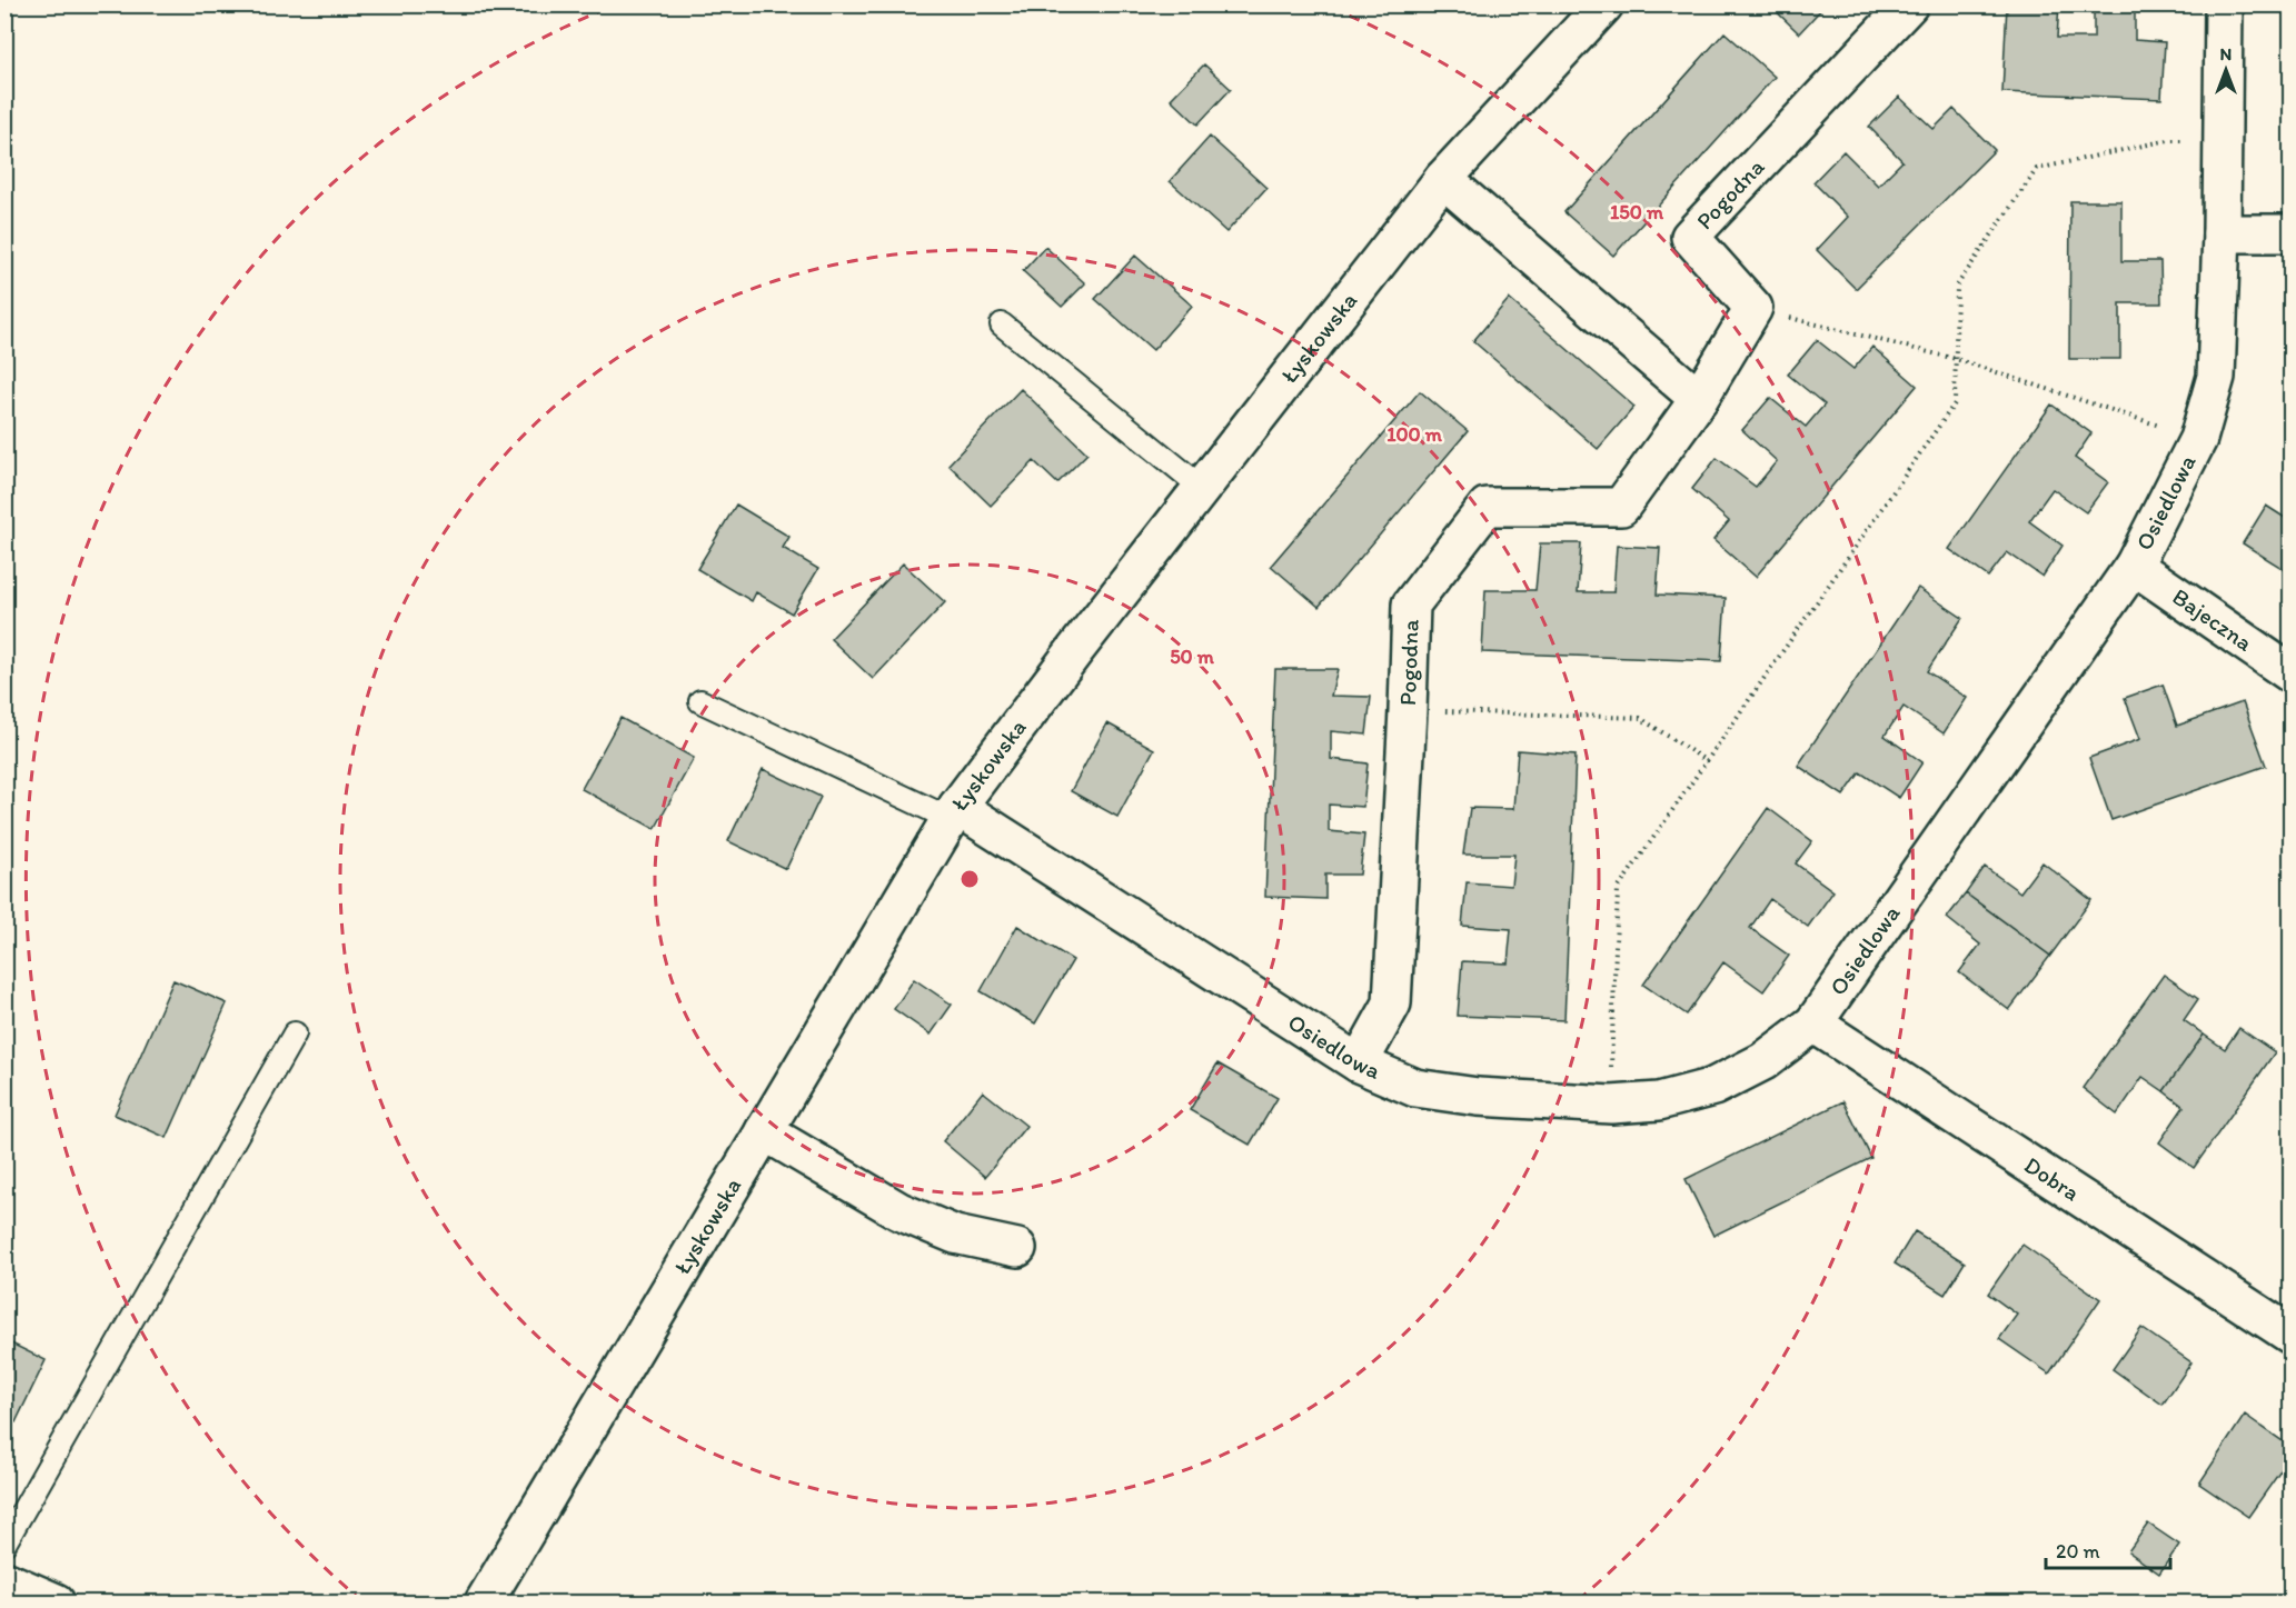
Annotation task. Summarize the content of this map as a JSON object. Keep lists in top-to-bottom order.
{
  "streets": {
    "street": [
      "Pogodna",
      "Łyskowska",
      "Osiedlowa",
      "Bajeczna",
      "Dobra"
    ]
  },
  "crossings": [
    ["Pogodna", "Osiedlowa"],
    ["Łyskowska", "Osiedlowa"],
    ["Osiedlowa", "Bajeczna"],
    ["Osiedlowa", "Dobra"]
  ],
  "scale_bar": "20 m",
  "north": "top",
  "rings": ["150 m", "100 m", "50 m"]
}
